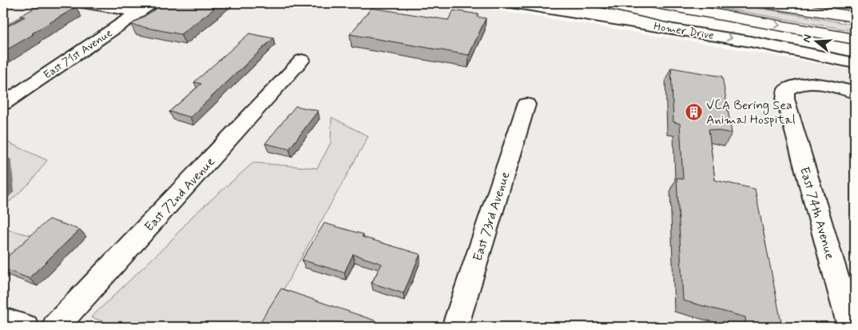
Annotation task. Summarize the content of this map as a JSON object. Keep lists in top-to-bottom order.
{
  "streets": {
    "street": [
      "Homer Drive",
      "East 71st Avenue",
      "East 72nd Avenue",
      "East 74th Avenue",
      "East 73rd Avenue"
    ]
  },
  "one_way": ["Homer Drive"],
  "places": {
    "building": ["VCA Bering Sea Animal Hospital"]
  },
  "north": "left"
}
